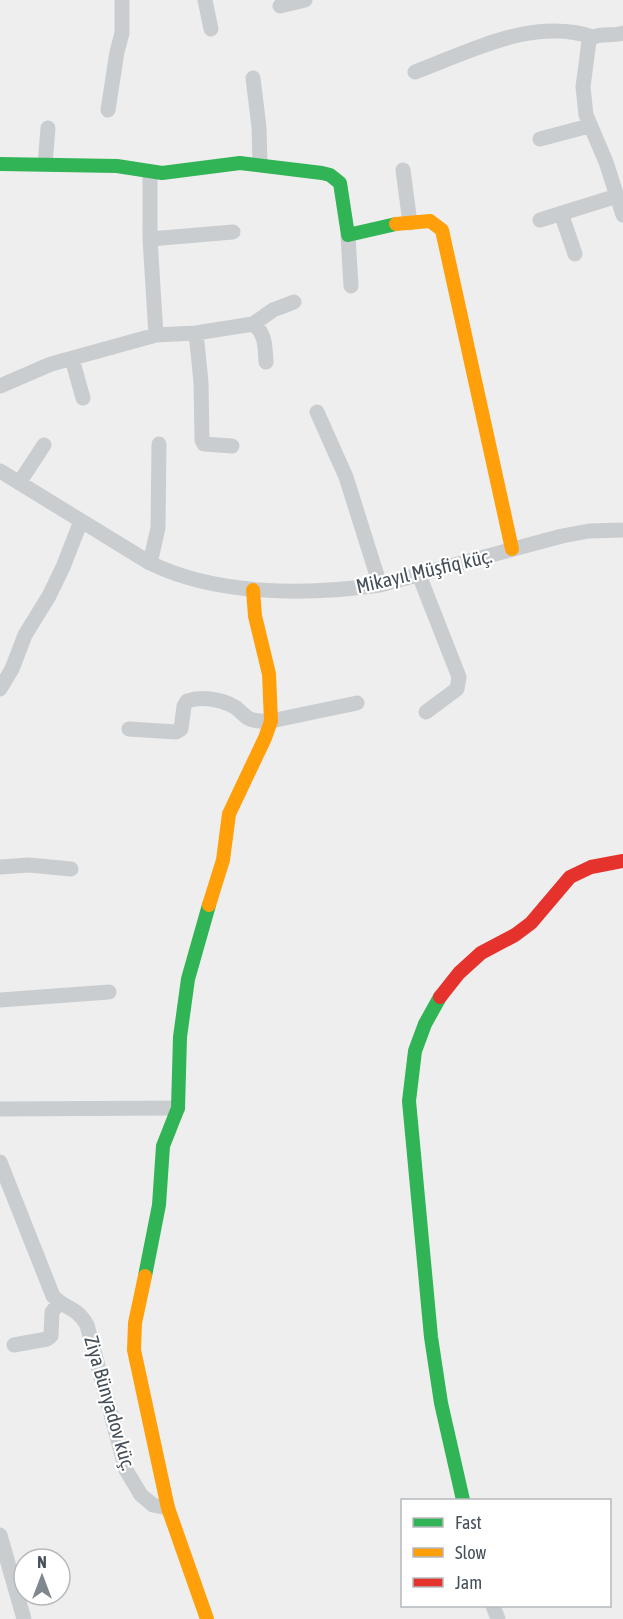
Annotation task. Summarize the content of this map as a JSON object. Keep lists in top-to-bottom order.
{
  "streets": {
    "street": ["Mikayıl Müşfiq küç.", "Ziya Bünyadov küç."]
  },
  "legend": ["Fast", "Slow", "Jam"],
  "north": "top"
}
